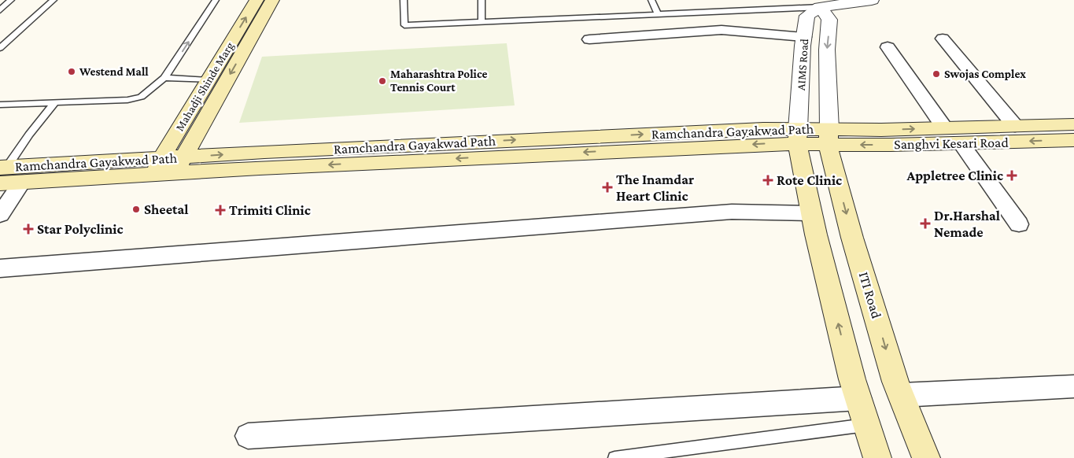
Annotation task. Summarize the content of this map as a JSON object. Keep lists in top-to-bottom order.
{
  "streets": {
    "main road": [
      "Mahadji Shinde Marg",
      "Ramchandra Gayakwad Path",
      "Sanghvi Kesari Road",
      "ITI Road"
    ],
    "street": ["AIMS Road"]
  },
  "crossings": [
    ["AIMS Road", "Ramchandra Gayakwad Path"],
    ["AIMS Road", "Sanghvi Kesari Road"],
    ["AIMS Road", "ITI Road"],
    ["Mahadji Shinde Marg", "Ramchandra Gayakwad Path"],
    ["Ramchandra Gayakwad Path", "Sanghvi Kesari Road"],
    ["Ramchandra Gayakwad Path", "ITI Road"],
    ["Sanghvi Kesari Road", "ITI Road"]
  ],
  "places": {
    "other": [
      "Westend Mall",
      "Swojas Complex",
      "Maharashtra Police Tennis Court",
      "Sheetal"
    ],
    "health": [
      "Appletree Clinic",
      "Rote Clinic",
      "The Inamdar Heart Clinic",
      "Trimiti Clinic",
      "Dr.Harshal Nemade",
      "Star Polyclinic"
    ]
  }
}
